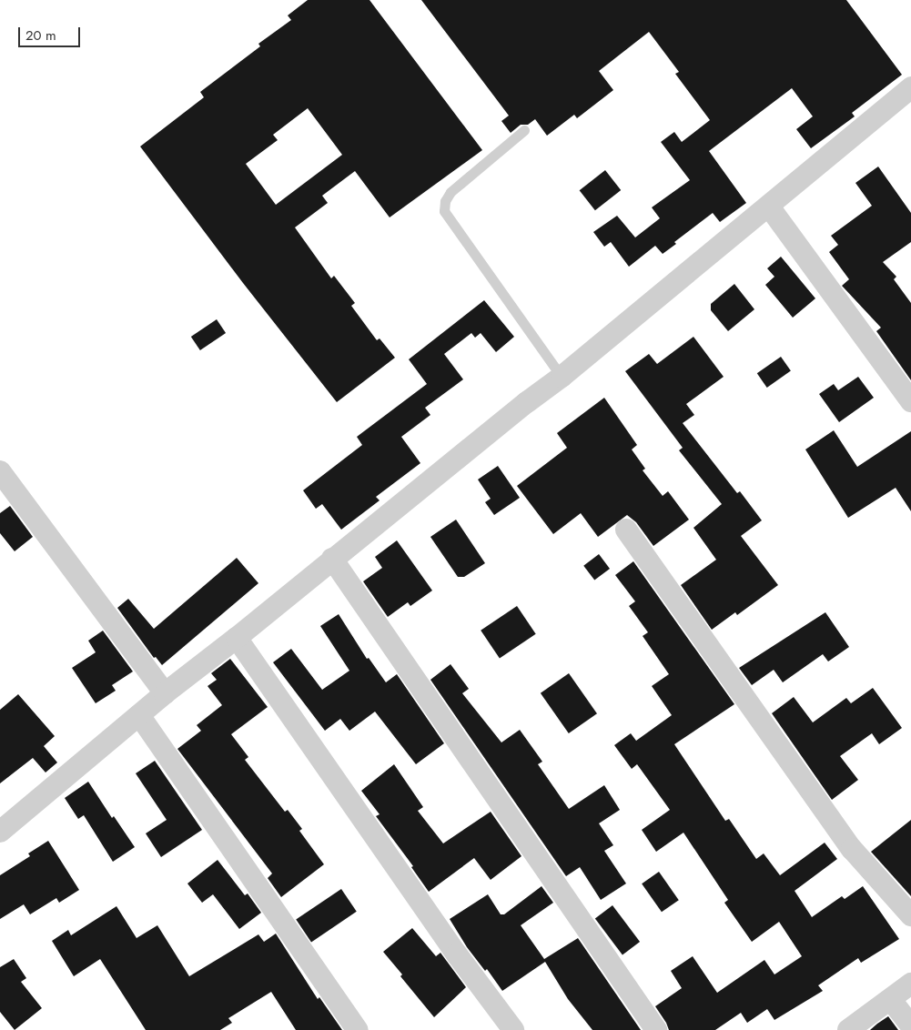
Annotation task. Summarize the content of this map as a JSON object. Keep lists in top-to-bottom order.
{
  "scale_bar": "20 m"
}
